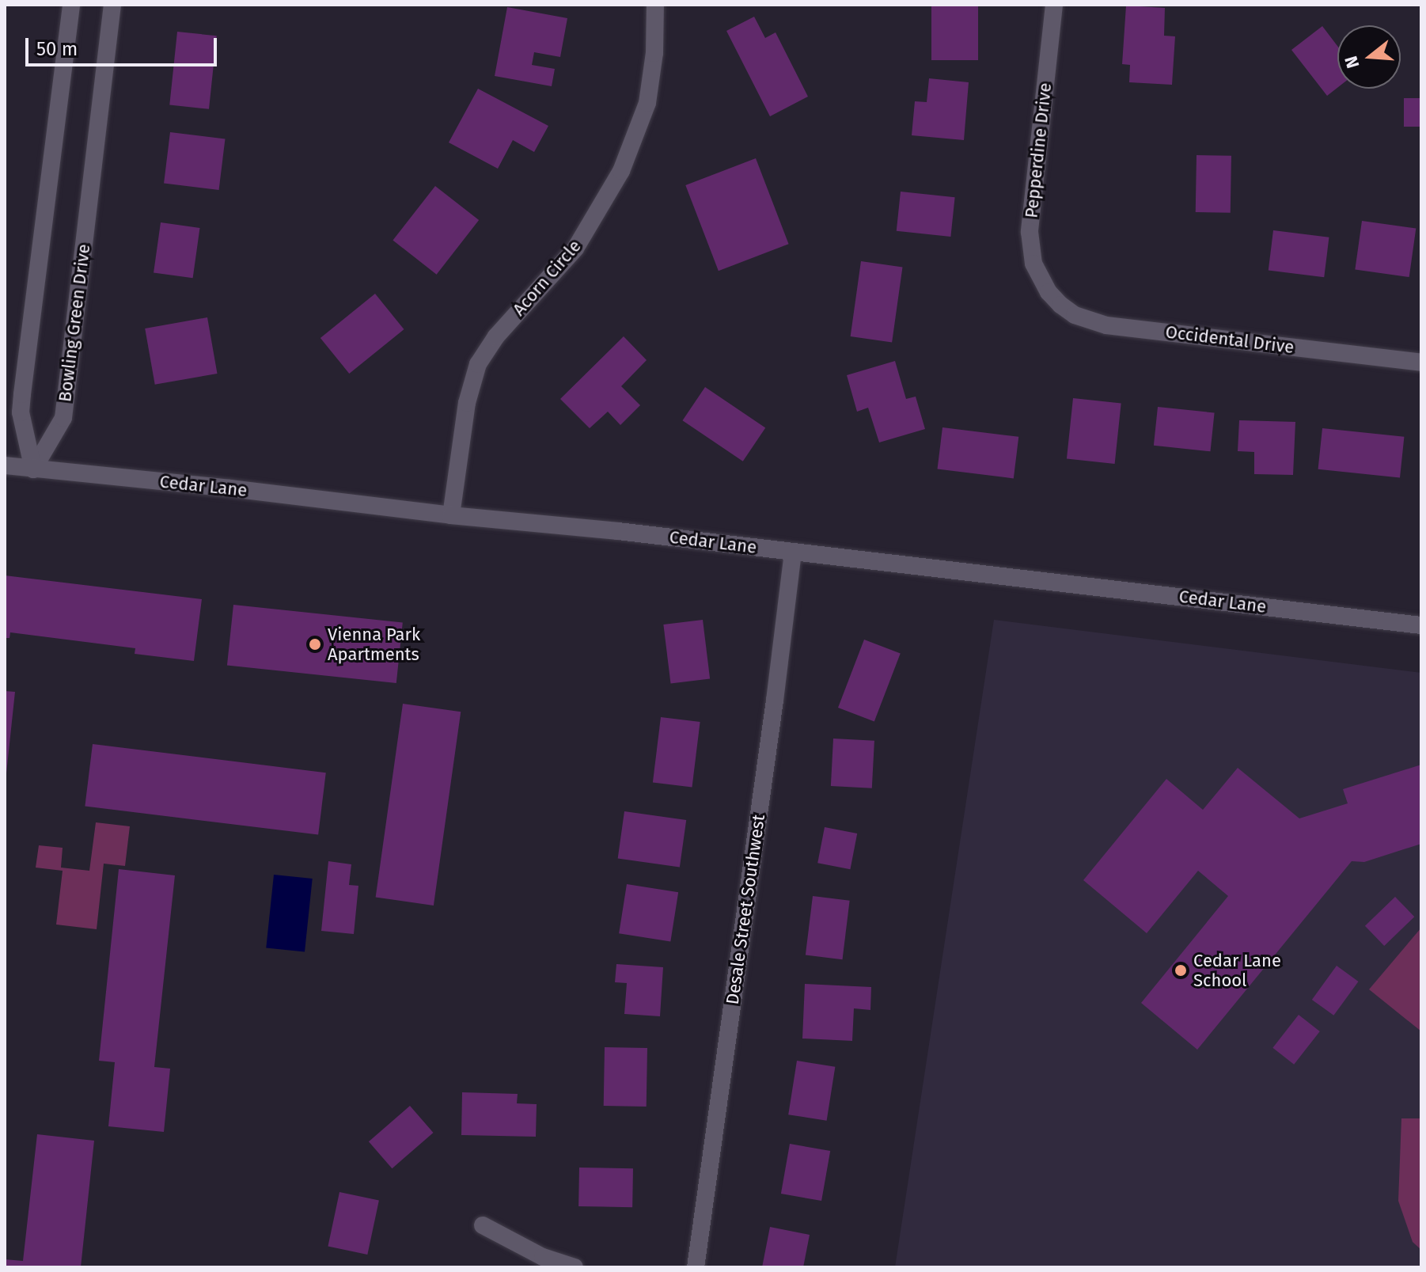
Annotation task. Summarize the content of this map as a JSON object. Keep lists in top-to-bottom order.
{
  "streets": {
    "street": [
      "Pepperdine Drive",
      "Acorn Circle",
      "Bowling Green Drive",
      "Occidental Drive",
      "Cedar Lane",
      "Desale Street Southwest"
    ]
  },
  "crossings": [
    ["Pepperdine Drive", "Occidental Drive"],
    ["Acorn Circle", "Cedar Lane"],
    ["Bowling Green Drive", "Cedar Lane"],
    ["Cedar Lane", "Desale Street Southwest"]
  ],
  "places": ["Vienna Park Apartments", "Cedar Lane School"],
  "scale_bar": "50 m",
  "north": "left"
}
